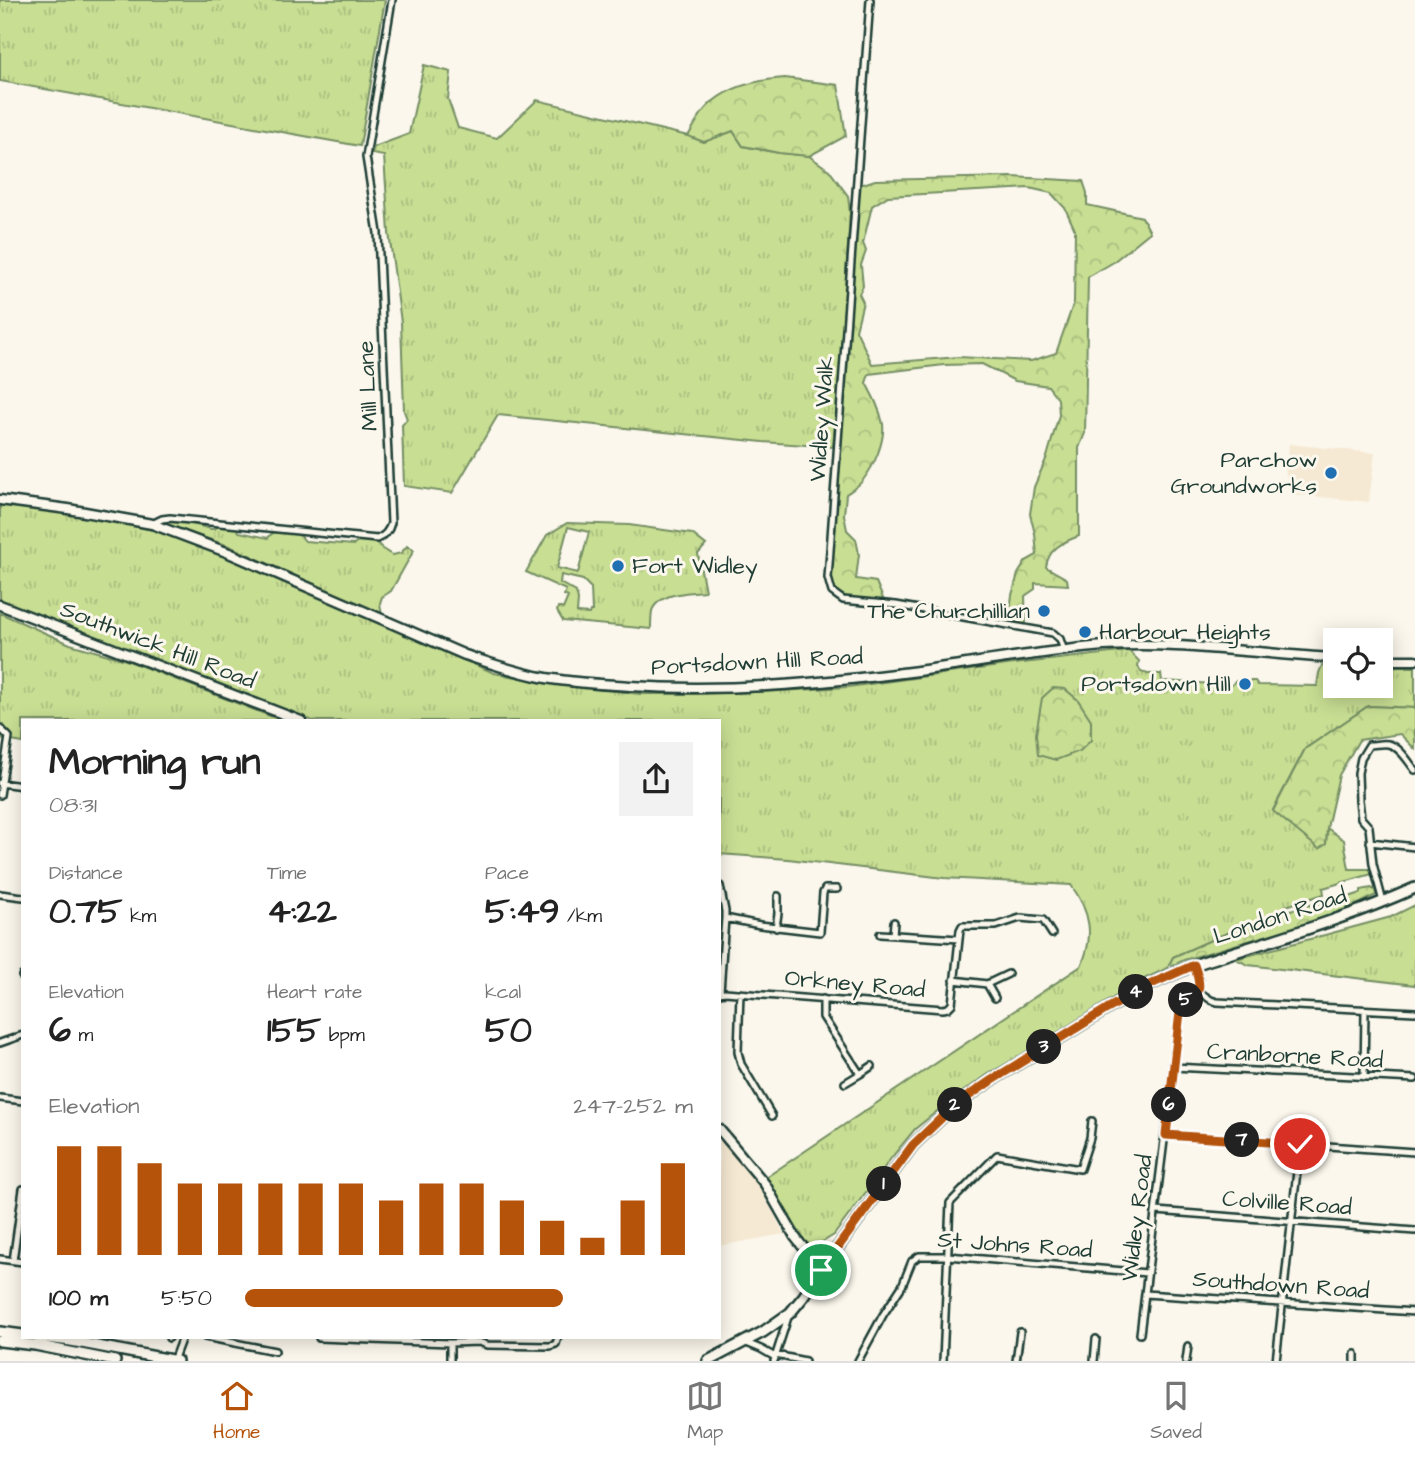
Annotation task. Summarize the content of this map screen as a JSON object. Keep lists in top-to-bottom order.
{
  "streets": {
    "main road": ["Southwick Hill Road", "Portsdown Hill Road", "London Road"],
    "street": [
      "Mill Lane",
      "Widley Walk",
      "Orkney Road",
      "Cranborne Road",
      "Colville Road",
      "Widley Road",
      "St Johns Road",
      "Southdown Road"
    ]
  },
  "crossings": [
    ["Mill Lane", "Portsdown Hill Road"],
    ["Widley Walk", "Portsdown Hill Road"],
    ["Cranborne Road", "Widley Road"],
    ["Colville Road", "Widley Road"],
    ["Widley Road", "St Johns Road"],
    ["Widley Road", "Southdown Road"]
  ],
  "places": [
    "Parchow Groundworks",
    "Fort Widley",
    "The Churchillian",
    "Harbour Heights",
    "Portsdown Hill"
  ],
  "page": {
    "heading": ["Morning run", "08:31"],
    "stats": [
      ["Distance", "0.75 km"],
      ["Time", "4:22"],
      ["Pace", "5:49 /km"],
      ["Elevation", "6 m"],
      ["Heart rate", "155 bpm"],
      ["kcal", "50"]
    ],
    "pins": [
      "4",
      "5",
      "3",
      "2",
      "6",
      "7",
      "1"
    ],
    "chart": ["Elevation", "247–252 m"],
    "list": [
      {
        "name": "100 m",
        "note": "5:50"
      }
    ],
    "tabs": ["Home", "Map", "Saved"]
  }
}
